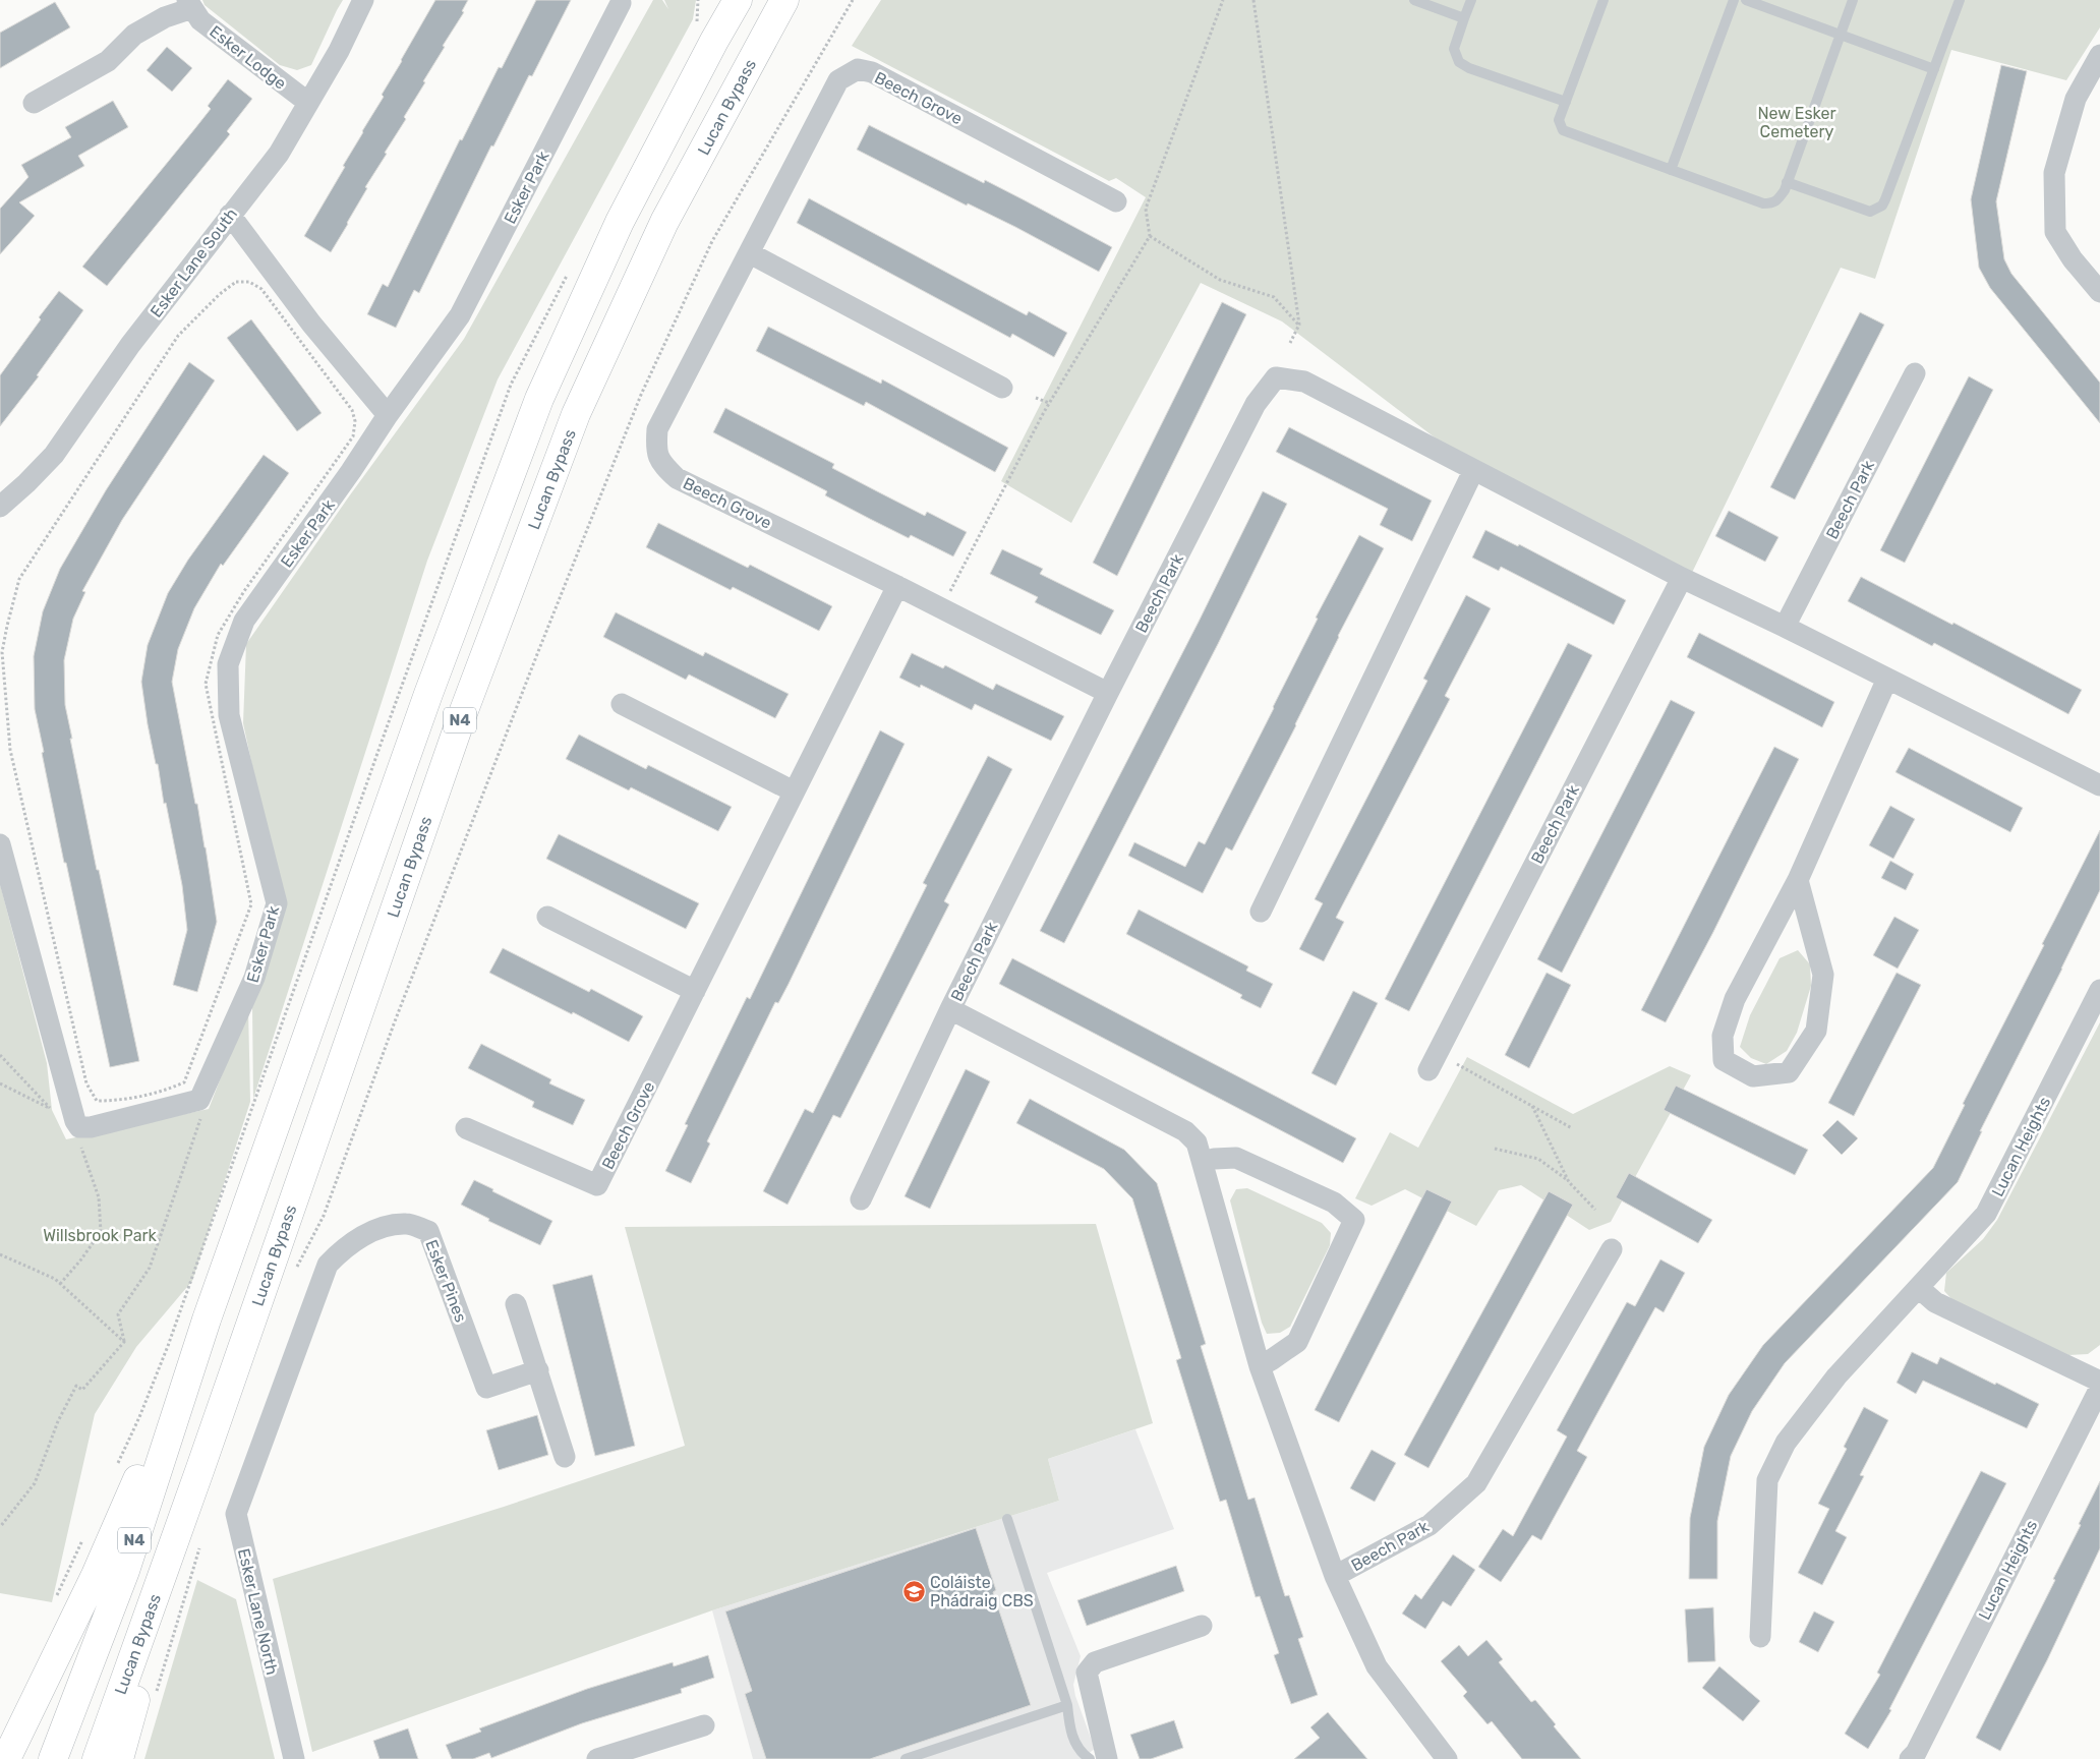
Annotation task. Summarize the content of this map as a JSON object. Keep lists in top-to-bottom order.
{
  "streets": {
    "highway": ["Lucan Bypass", "N4"],
    "street": [
      "Esker Lodge",
      "Beech Grove",
      "Esker Park",
      "Esker Lane South",
      "Beech Park",
      "Lucan Heights",
      "Esker Pines",
      "Esker Lane North"
    ]
  },
  "crossings": [
    ["Esker Lodge", "Esker Lane South"],
    ["Beech Grove", "Beech Park"],
    ["Esker Pines", "Esker Lane North"]
  ],
  "parks": ["New Esker Cemetery", "Willsbrook Park"],
  "places": {
    "school or university": ["Coláiste Phádraig CBS"]
  }
}
